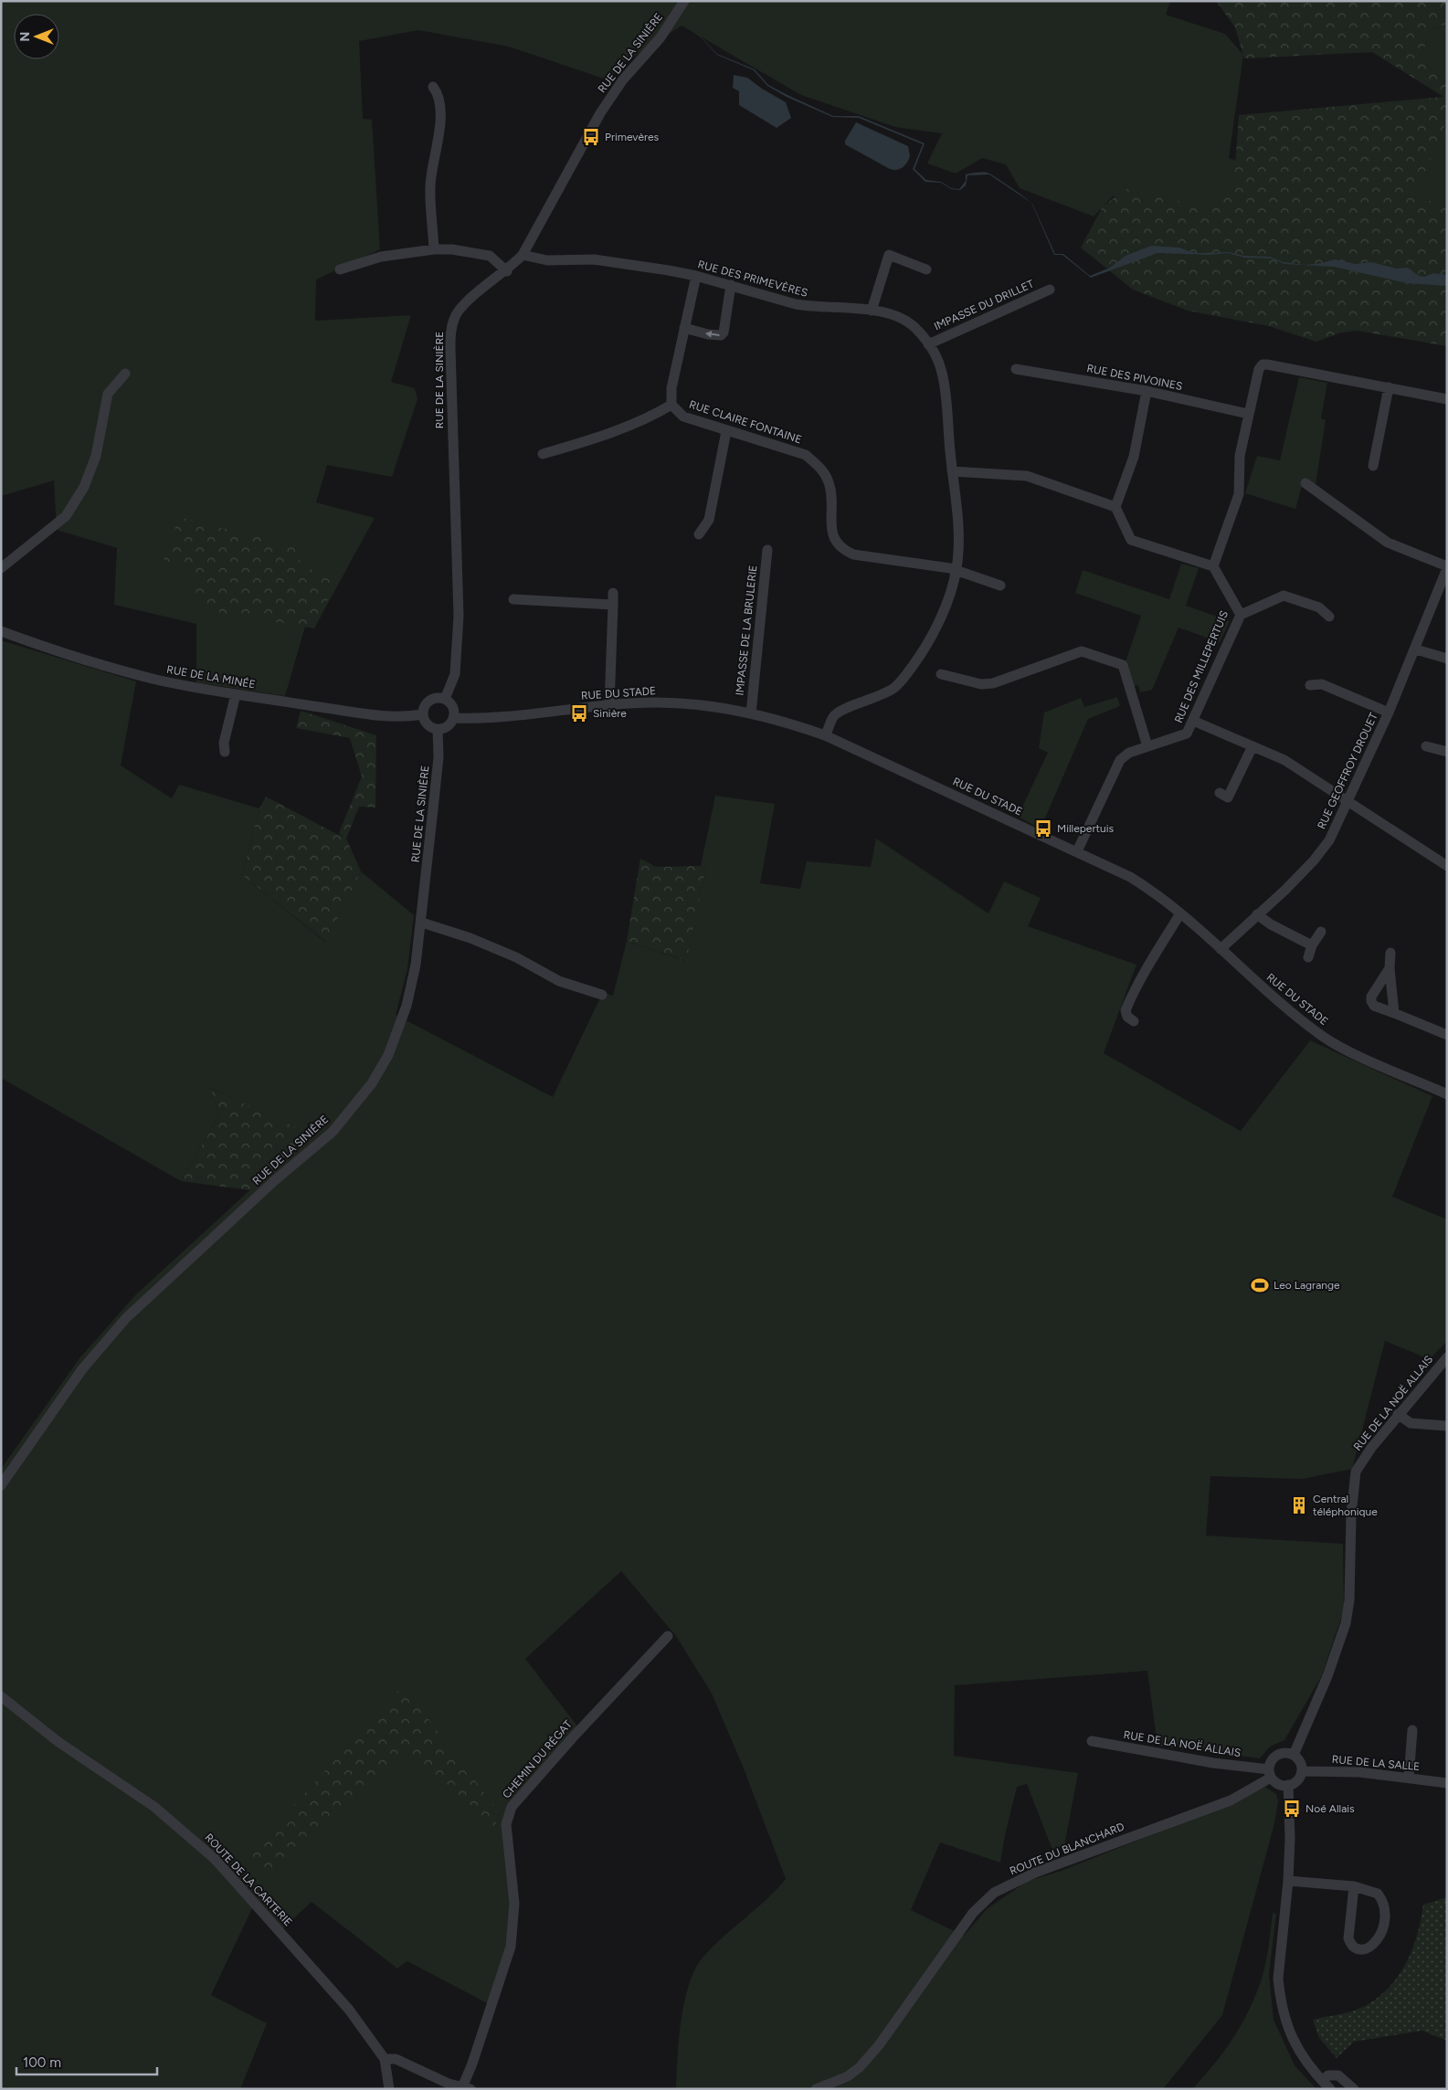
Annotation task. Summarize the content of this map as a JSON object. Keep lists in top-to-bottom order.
{
  "streets": {
    "street": [
      "RUE DE LA SINIÈRE",
      "RUE DES PRIMEVÈRES",
      "IMPASSE DU DRILLET",
      "RUE DES PIVOINES",
      "RUE CLAIRE FONTAINE",
      "IMPASSE DE LA BRULERIE",
      "RUE DES MILLEPERTUIS",
      "RUE DE LA MINÉE",
      "RUE DU STADE",
      "RUE GEOFFROY DROUET",
      "RUE DE LA NOË ALLAIS",
      "CHEMIN DU RÉGAT",
      "RUE DE LA SALLE",
      "ROUTE DU BLANCHARD",
      "ROUTE DE LA CARTERIE"
    ]
  },
  "crossings": [
    ["RUE DE LA SINIÈRE", "RUE DES PRIMEVÈRES"],
    ["RUE DE LA SINIÈRE", "RUE DE LA MINÉE"],
    ["RUE DE LA SINIÈRE", "RUE DU STADE"],
    ["RUE DES PRIMEVÈRES", "IMPASSE DU DRILLET"],
    ["RUE DES PRIMEVÈRES", "RUE CLAIRE FONTAINE"],
    ["RUE DES PRIMEVÈRES", "RUE DU STADE"],
    ["IMPASSE DE LA BRULERIE", "RUE DU STADE"],
    ["RUE DES MILLEPERTUIS", "RUE DU STADE"],
    ["RUE DE LA MINÉE", "RUE DU STADE"],
    ["RUE DU STADE", "RUE GEOFFROY DROUET"],
    ["RUE DE LA NOË ALLAIS", "RUE DE LA SALLE"],
    ["RUE DE LA NOË ALLAIS", "ROUTE DU BLANCHARD"],
    ["RUE DE LA SALLE", "ROUTE DU BLANCHARD"]
  ],
  "places": {
    "bus stop": [
      "Primevères",
      "Sinière",
      "Millepertuis",
      "Noé Allais"
    ],
    "sports": ["Leo Lagrange"],
    "building": ["Central téléphonique"]
  },
  "scale_bar": "100 m",
  "north": "left"
}
